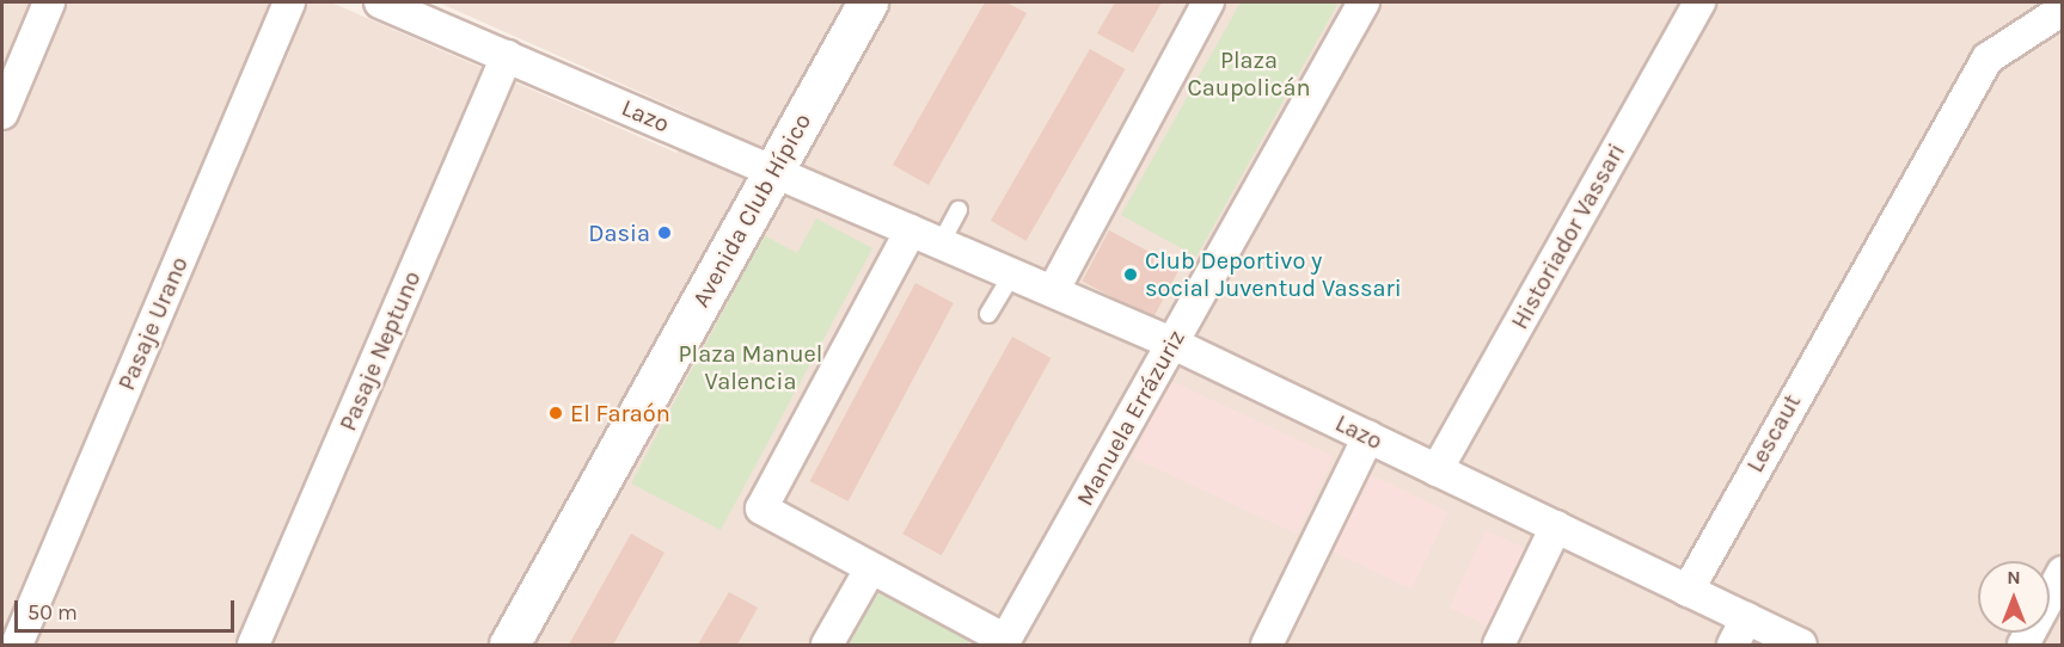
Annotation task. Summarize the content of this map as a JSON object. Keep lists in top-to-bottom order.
{
  "streets": {
    "main road": ["Avenida Club Hípico"],
    "street": [
      "Lazo",
      "Historiador Vassari",
      "Pasaje Urano",
      "Pasaje Neptuno",
      "Manuela Errázuriz",
      "Lescaut"
    ]
  },
  "crossings": [
    ["Lazo", "Avenida Club Hípico"],
    ["Lazo", "Historiador Vassari"],
    ["Lazo", "Pasaje Neptuno"],
    ["Lazo", "Manuela Errázuriz"],
    ["Lazo", "Lescaut"]
  ],
  "parks": ["Plaza Caupolicán", "Plaza Manuel Valencia"],
  "places": ["Dasia", "Club Deportivo y social Juventud Vassari", "El Faraón"],
  "scale_bar": "50 m",
  "north": "top"
}
